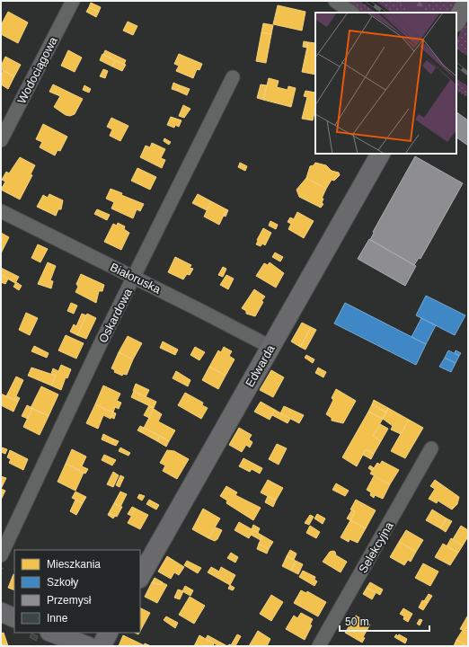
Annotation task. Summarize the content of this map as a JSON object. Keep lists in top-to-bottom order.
{
  "streets": {
    "street": [
      "Wodociągowa",
      "Białoruska",
      "Oskardowa",
      "Edwarda",
      "Selekcyjna"
    ]
  },
  "crossings": [
    ["Białoruska", "Oskardowa"],
    ["Białoruska", "Edwarda"]
  ],
  "legend": [
    "Mieszkania",
    "Szkoły",
    "Przemysł",
    "Inne"
  ],
  "scale_bar": "50 m"
}
